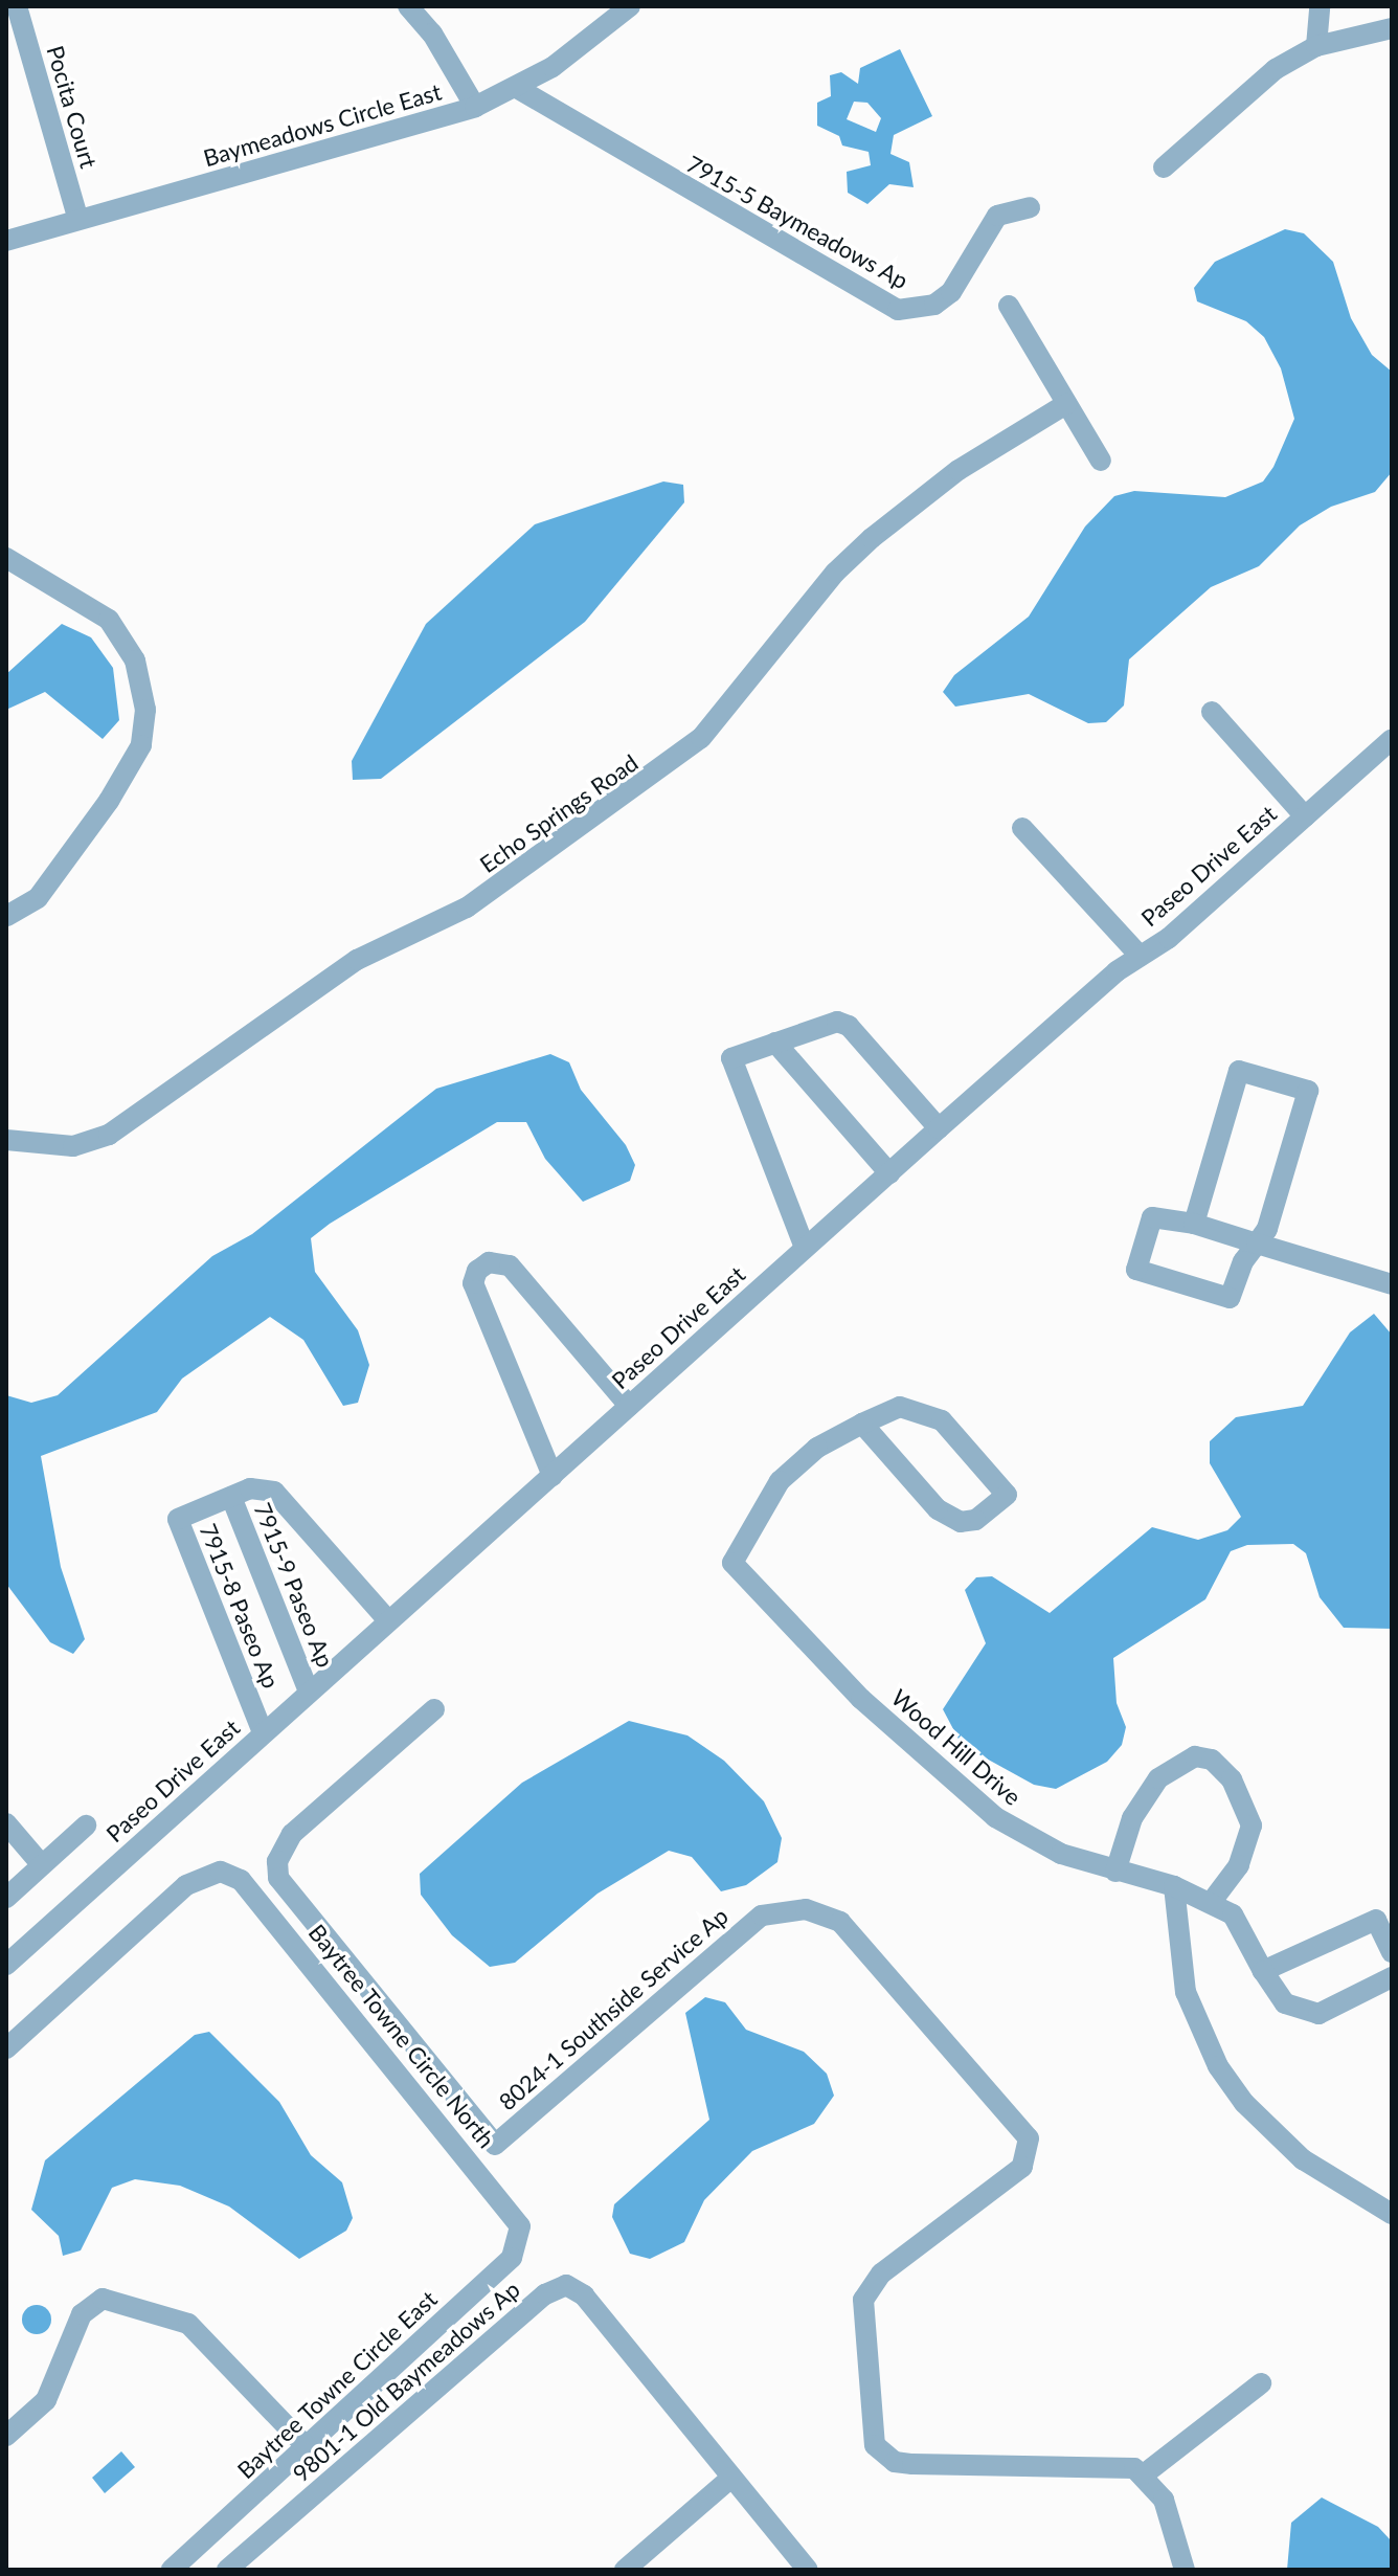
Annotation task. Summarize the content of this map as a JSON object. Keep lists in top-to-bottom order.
{
  "streets": {
    "street": [
      "Pocita Court",
      "Baymeadows Circle East",
      "7915-5 Baymeadows Ap",
      "Echo Springs Road",
      "Paseo Drive East",
      "7915-9 Paseo Ap",
      "7915-8 Paseo Ap",
      "Wood Hill Drive",
      "8024-1 Southside Service Ap",
      "Baytree Towne Circle North",
      "9801-1 Old Baymeadows Ap",
      "Baytree Towne Circle East"
    ]
  },
  "crossings": [
    ["Pocita Court", "Baymeadows Circle East"],
    ["Baymeadows Circle East", "7915-5 Baymeadows Ap"],
    ["Paseo Drive East", "7915-9 Paseo Ap"],
    ["Paseo Drive East", "7915-8 Paseo Ap"],
    ["7915-9 Paseo Ap", "7915-8 Paseo Ap"],
    ["Baytree Towne Circle North", "Baytree Towne Circle East"]
  ]
}
